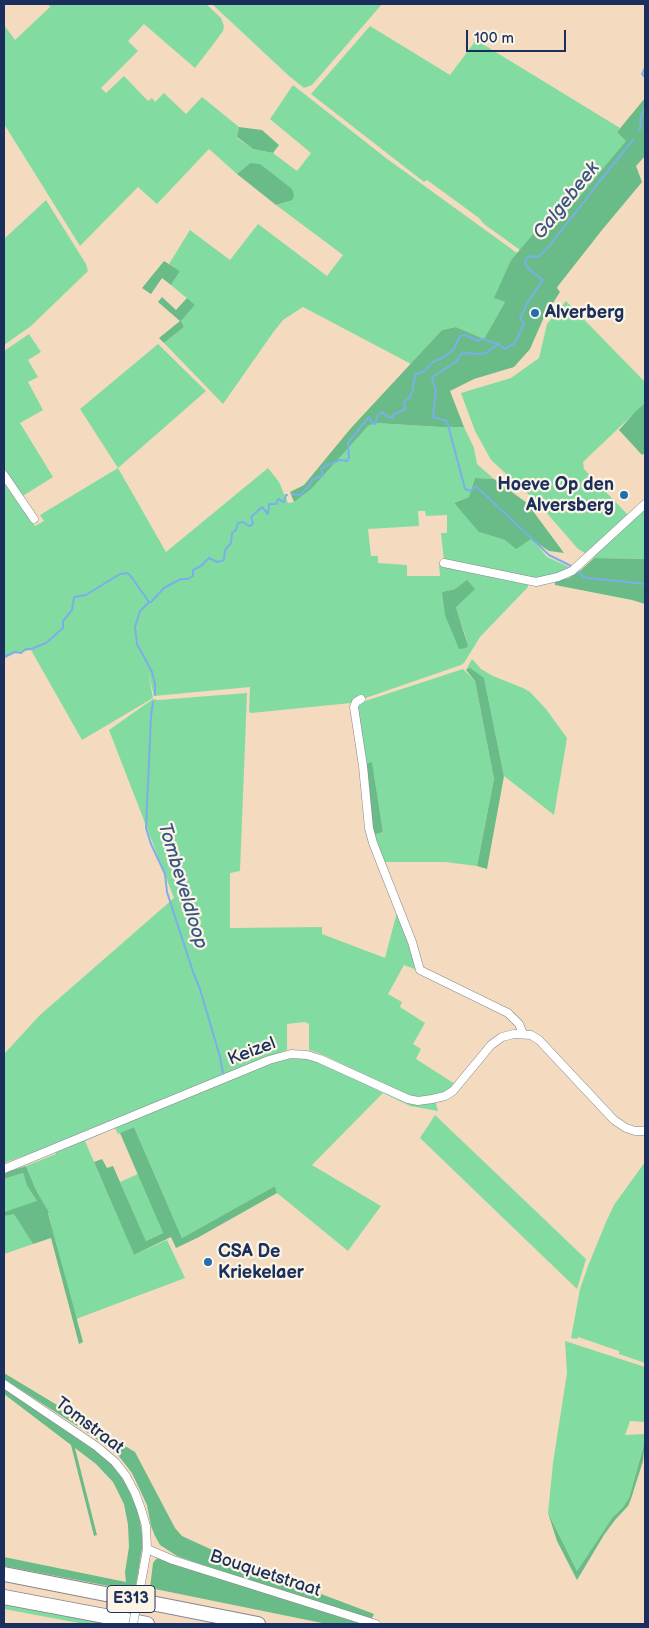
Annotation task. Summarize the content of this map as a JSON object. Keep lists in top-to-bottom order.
{
  "streets": {
    "highway": ["E313"],
    "street": ["Keizel", "Tomstraat", "Bouquetstraat"]
  },
  "crossings": [
    ["Tomstraat", "Bouquetstraat"]
  ],
  "water": ["Galgebeek", "Tombeveldloop"],
  "places": ["Alverberg", "Hoeve Op den Alversberg", "CSA De Kriekelaer"],
  "scale_bar": "100 m"
}
